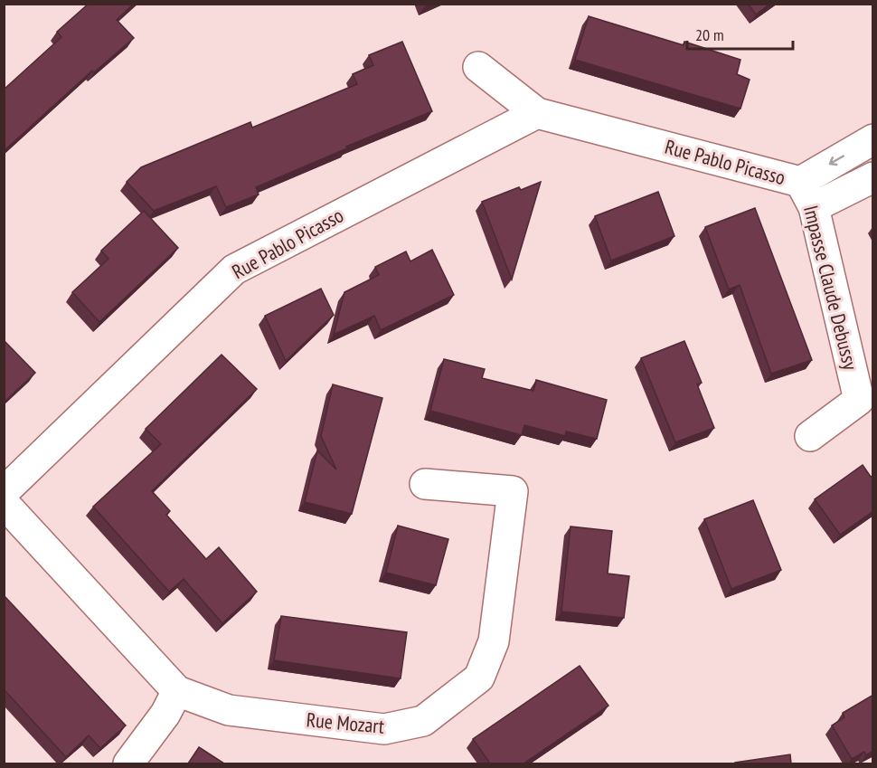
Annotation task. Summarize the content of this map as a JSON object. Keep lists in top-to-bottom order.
{
  "streets": {
    "street": ["Rue Pablo Picasso", "Impasse Claude Debussy", "Rue Mozart"]
  },
  "crossings": [
    ["Rue Pablo Picasso", "Impasse Claude Debussy"]
  ],
  "scale_bar": "20 m"
}
